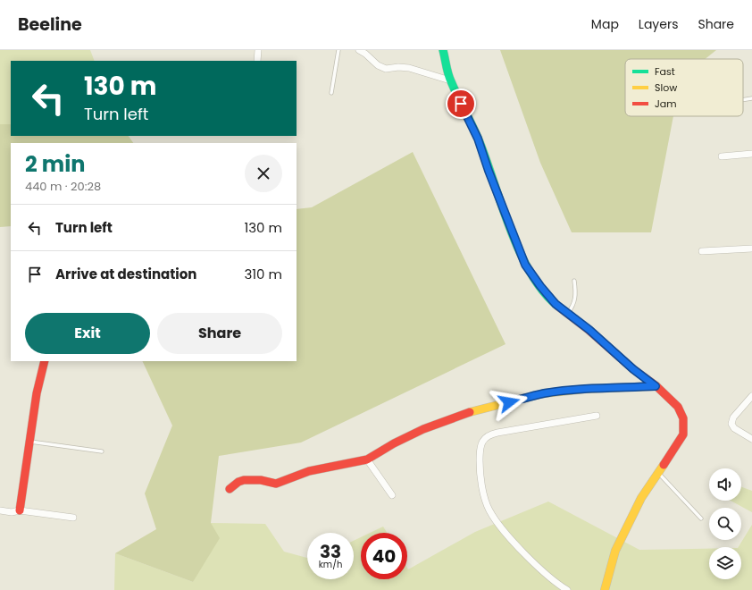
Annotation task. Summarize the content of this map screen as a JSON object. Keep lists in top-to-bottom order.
{
  "legend": ["Fast", "Slow", "Jam"],
  "page": {
    "header": "Beeline",
    "nav": ["Map", "Layers", "Share"],
    "turn": ["130 m", "Turn left"],
    "heading": ["2 min", "440 m · 20:28"],
    "list": [
      {
        "name": "Turn left",
        "value": "130 m"
      },
      {
        "name": "Arrive at destination",
        "value": "310 m"
      }
    ],
    "buttons": ["Exit", "Share"],
    "speed": "33 km/h",
    "limit": "40"
  }
}
